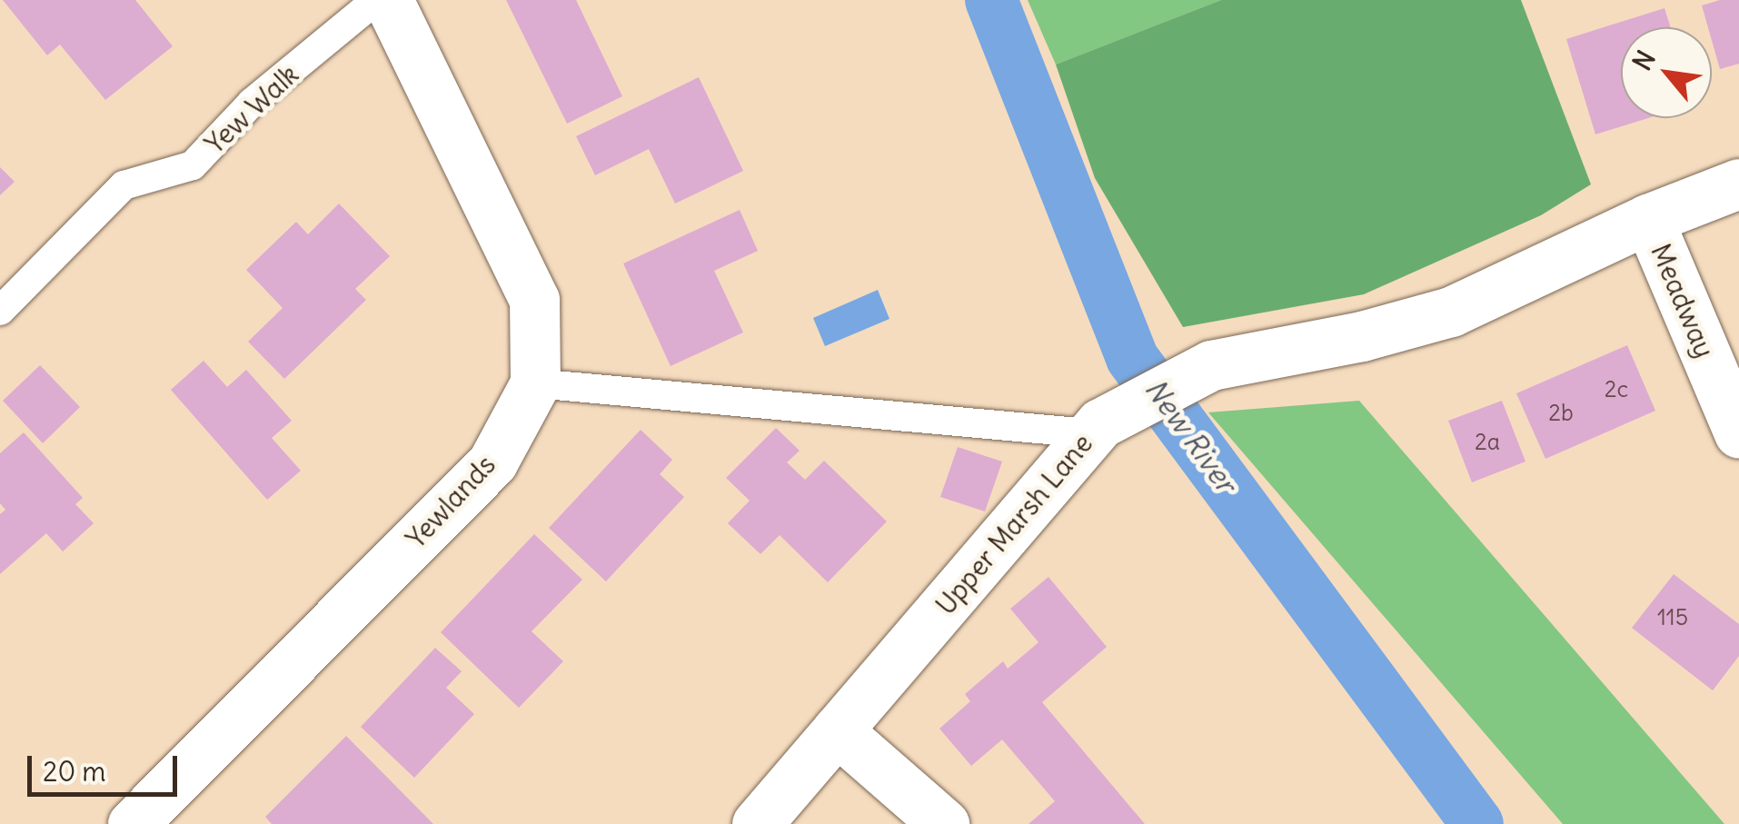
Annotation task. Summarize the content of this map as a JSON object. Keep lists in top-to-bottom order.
{
  "streets": {
    "street": ["Meadway", "Yewlands", "Upper Marsh Lane"],
    "lane": ["Yew Walk"]
  },
  "crossings": [
    ["Meadway", "Upper Marsh Lane"]
  ],
  "water": ["New River"],
  "house_numbers": [
    "2c",
    "2b",
    "2a",
    "115"
  ],
  "scale_bar": "20 m",
  "north": "top left"
}
